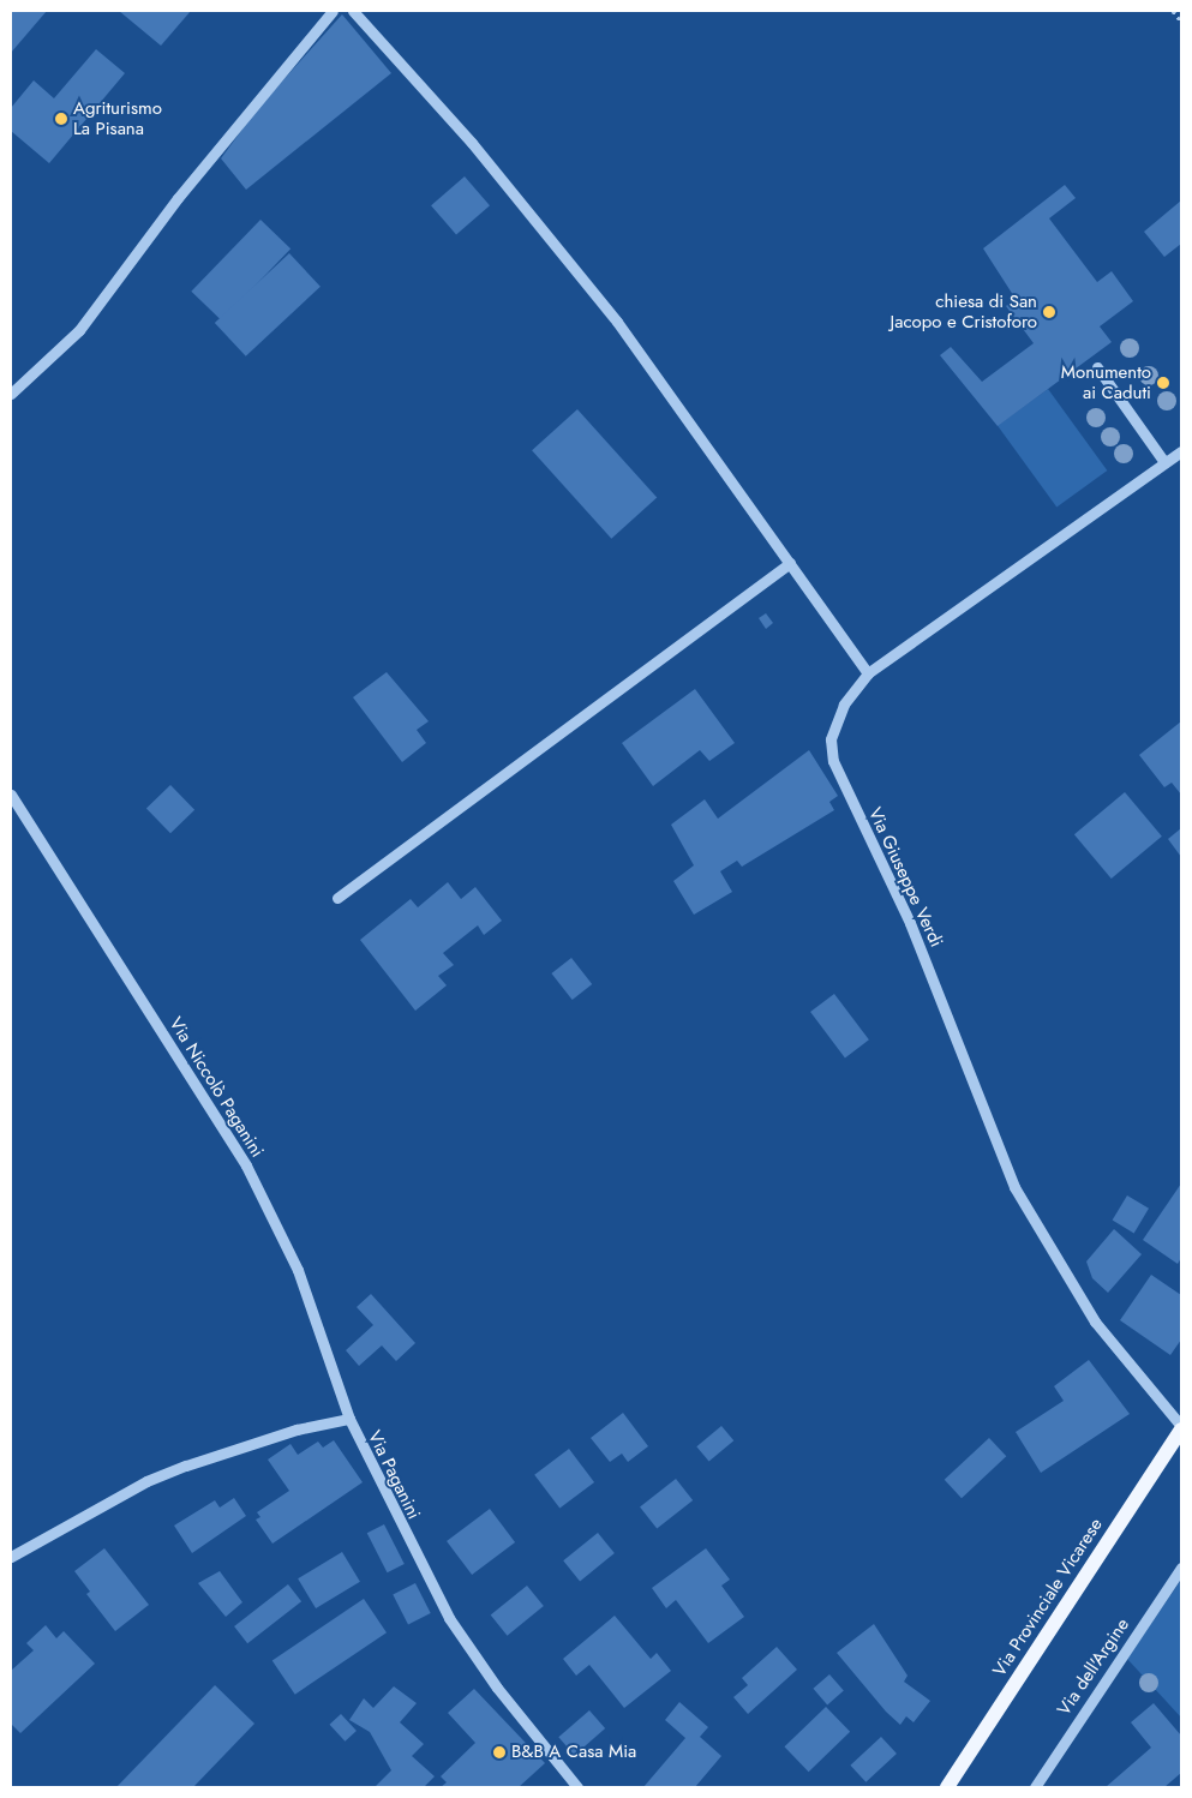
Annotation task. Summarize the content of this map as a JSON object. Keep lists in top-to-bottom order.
{
  "streets": {
    "main road": ["Via Provinciale Vicarese"],
    "street": [
      "Via Giuseppe Verdi",
      "Via Niccolò Paganini",
      "Via Paganini",
      "Via dell'Argine"
    ]
  },
  "crossings": [
    ["Via Giuseppe Verdi", "Via Provinciale Vicarese"],
    ["Via Niccolò Paganini", "Via Paganini"]
  ],
  "places": [
    "Agriturismo La Pisana",
    "chiesa di San Jacopo e Cristoforo",
    "Monumento ai Caduti",
    "B&B A Casa Mia"
  ]
}
